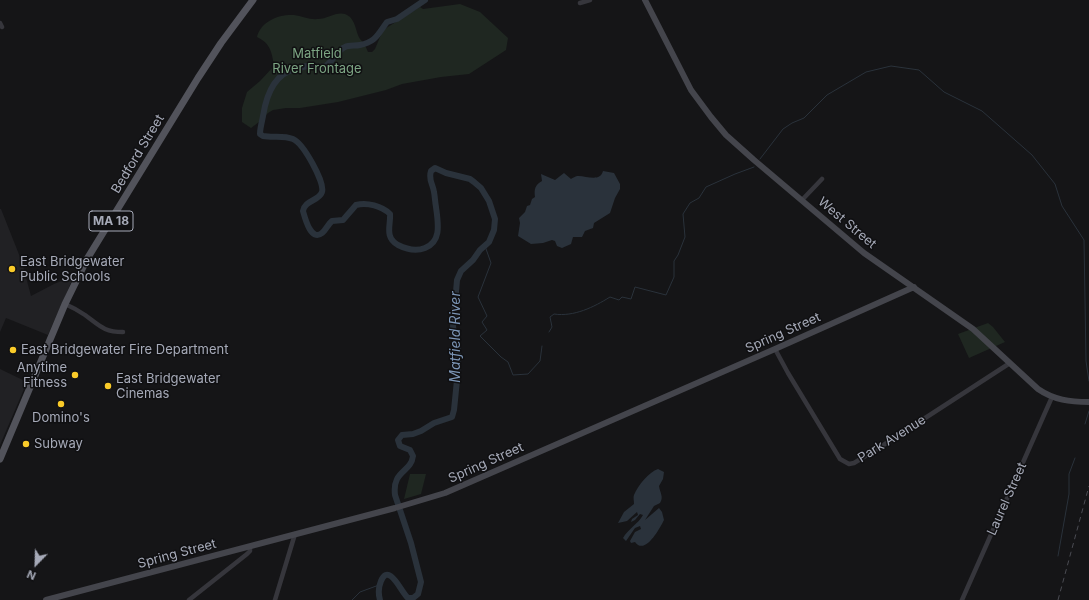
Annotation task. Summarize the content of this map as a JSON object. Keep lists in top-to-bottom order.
{
  "streets": {
    "main road": [
      "Bedford Street",
      "MA 18",
      "West Street",
      "Spring Street"
    ],
    "street": ["Park Avenue", "Laurel Street"]
  },
  "crossings": [
    ["West Street", "Spring Street"],
    ["West Street", "Park Avenue"],
    ["West Street", "Laurel Street"],
    ["Spring Street", "Park Avenue"]
  ],
  "water": ["Matfield River"],
  "parks": ["Matfield River Frontage"],
  "places": [
    "East Bridgewater Public Schools",
    "East Bridgewater Fire Department",
    "Anytime Fitness",
    "East Bridgewater Cinemas",
    "Domino's",
    "Subway"
  ],
  "north": "bottom left"
}
